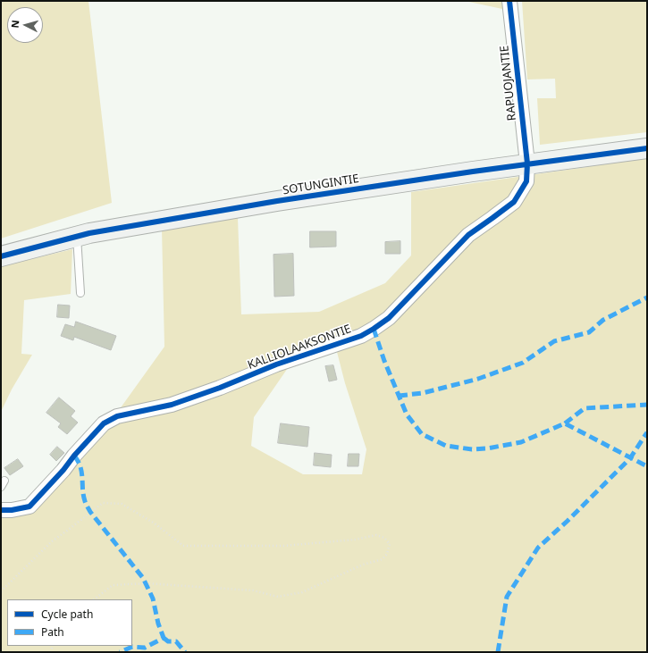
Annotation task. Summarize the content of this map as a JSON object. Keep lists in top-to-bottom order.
{
  "streets": {
    "street": ["RAPUOJANTIE", "SOTUNGINTIE", "KALLIOLAAKSONTIE"]
  },
  "crossings": [
    ["RAPUOJANTIE", "SOTUNGINTIE"],
    ["RAPUOJANTIE", "KALLIOLAAKSONTIE"],
    ["SOTUNGINTIE", "KALLIOLAAKSONTIE"]
  ],
  "legend": ["Cycle path", "Path"],
  "north": "left"
}
